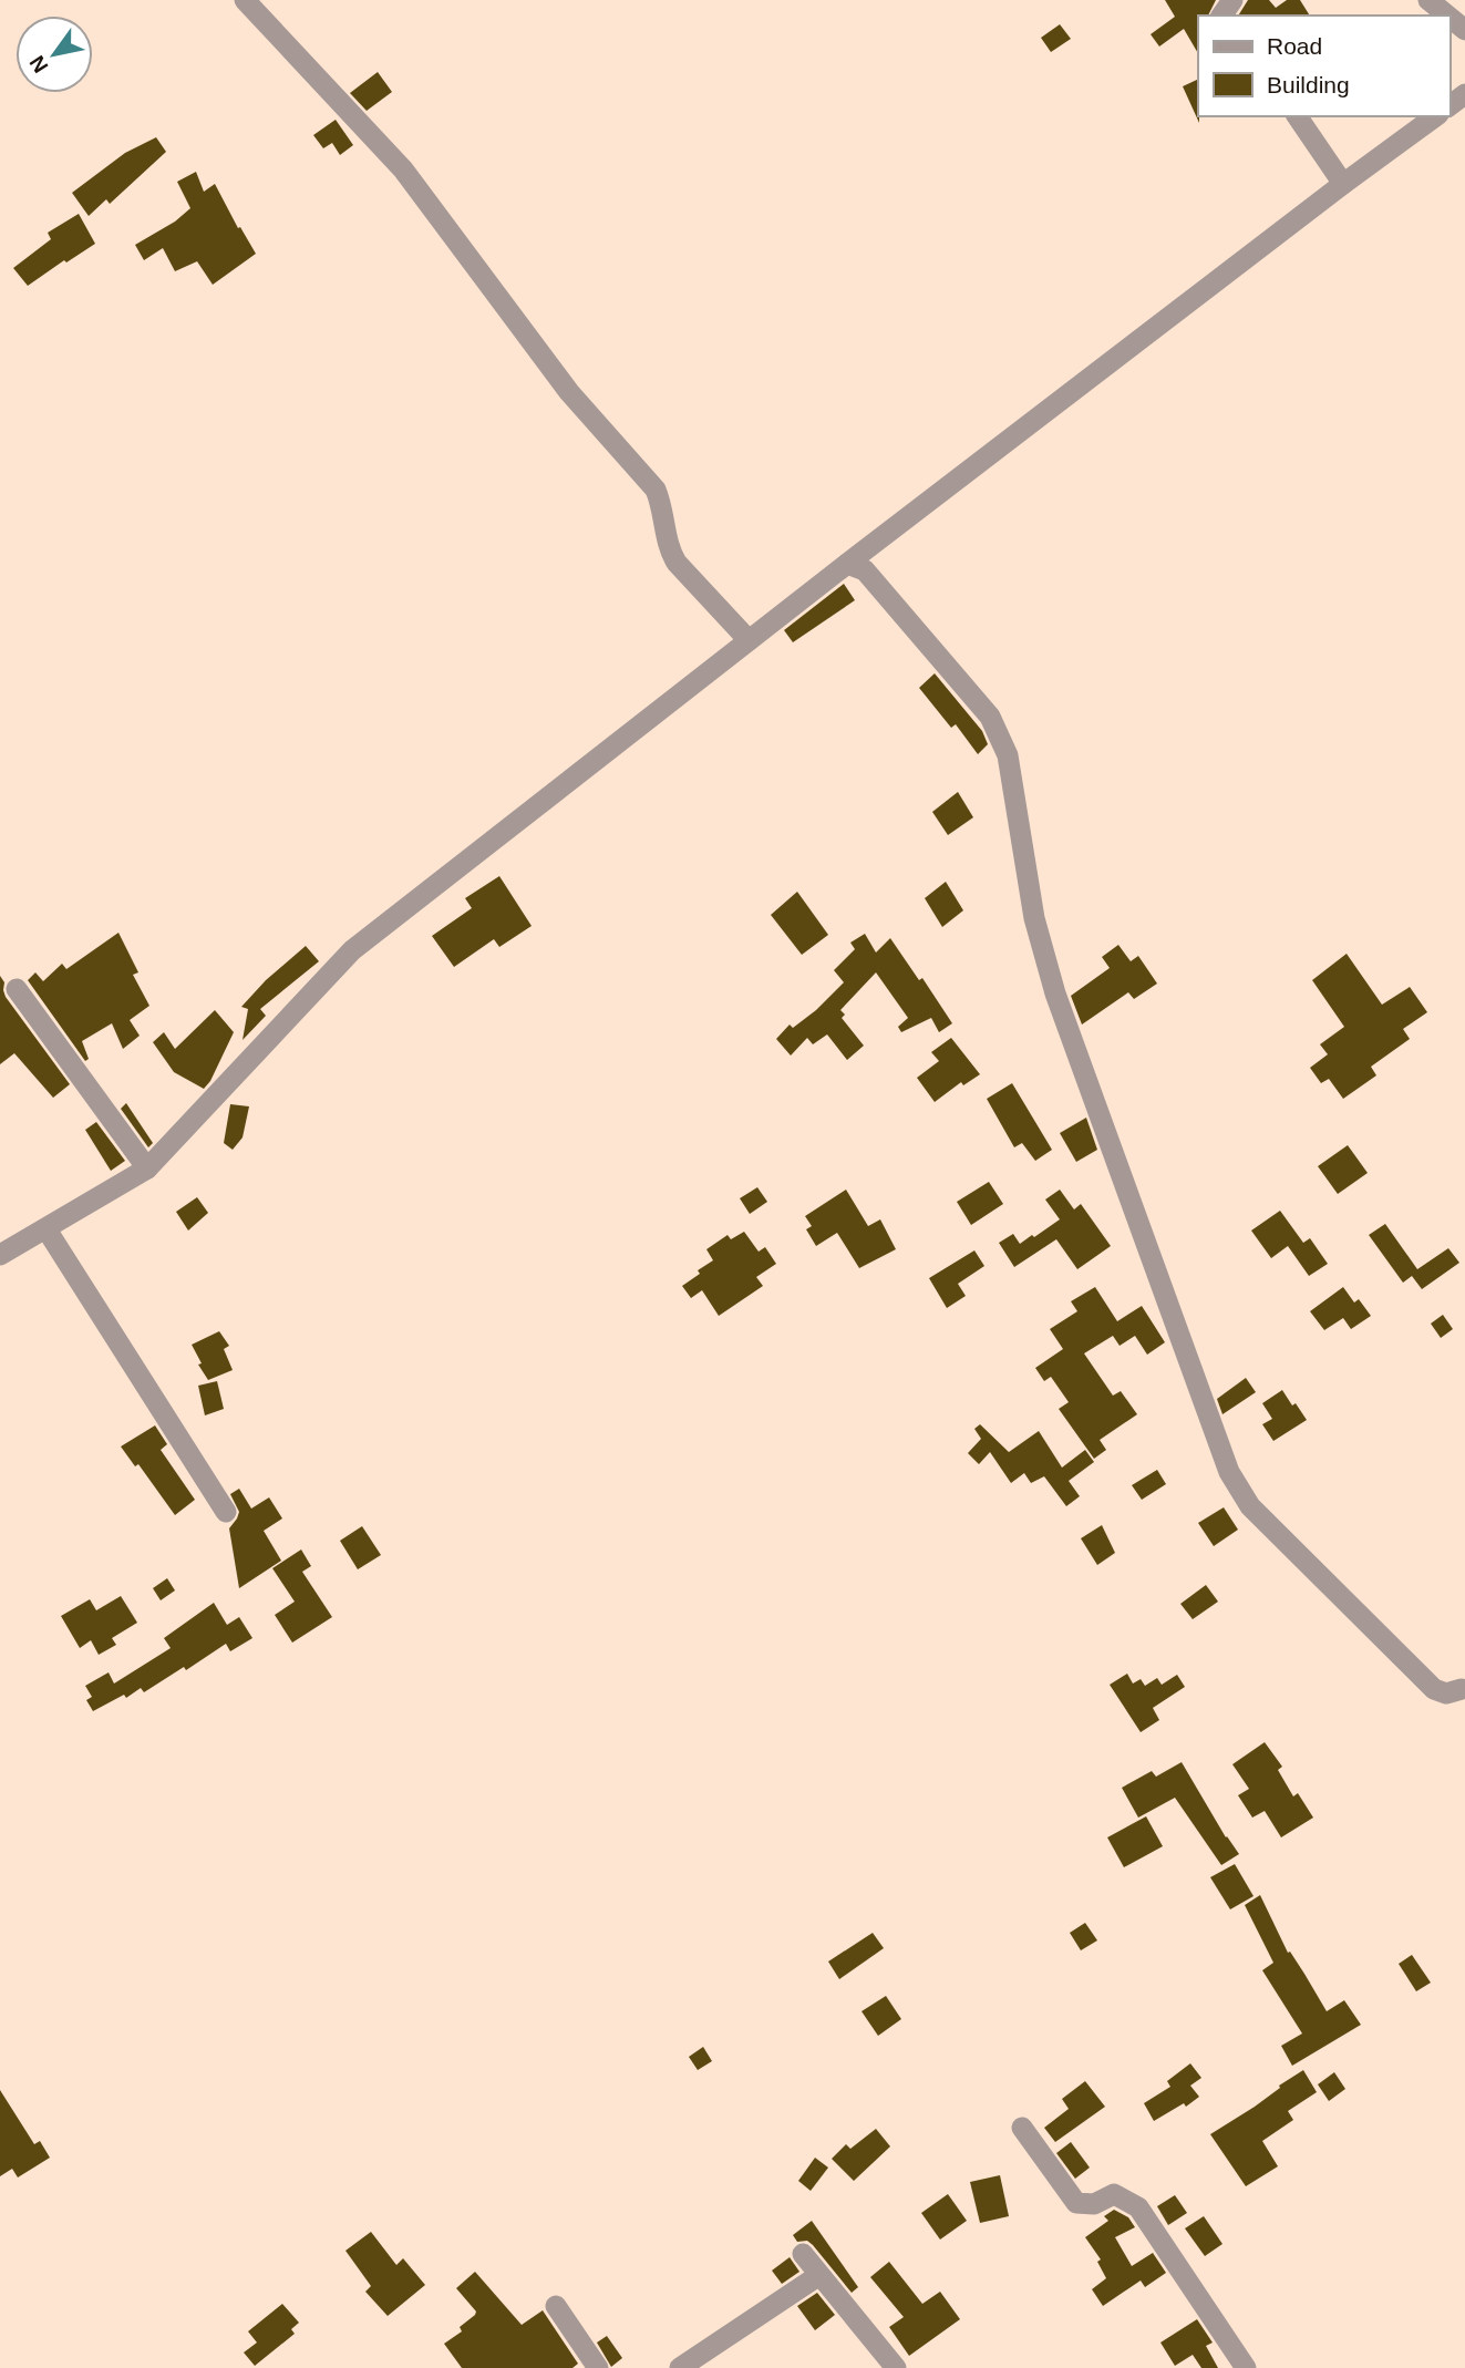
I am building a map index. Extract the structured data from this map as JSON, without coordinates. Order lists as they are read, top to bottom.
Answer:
{
  "legend": ["Road", "Building"],
  "north": "bottom left"
}
